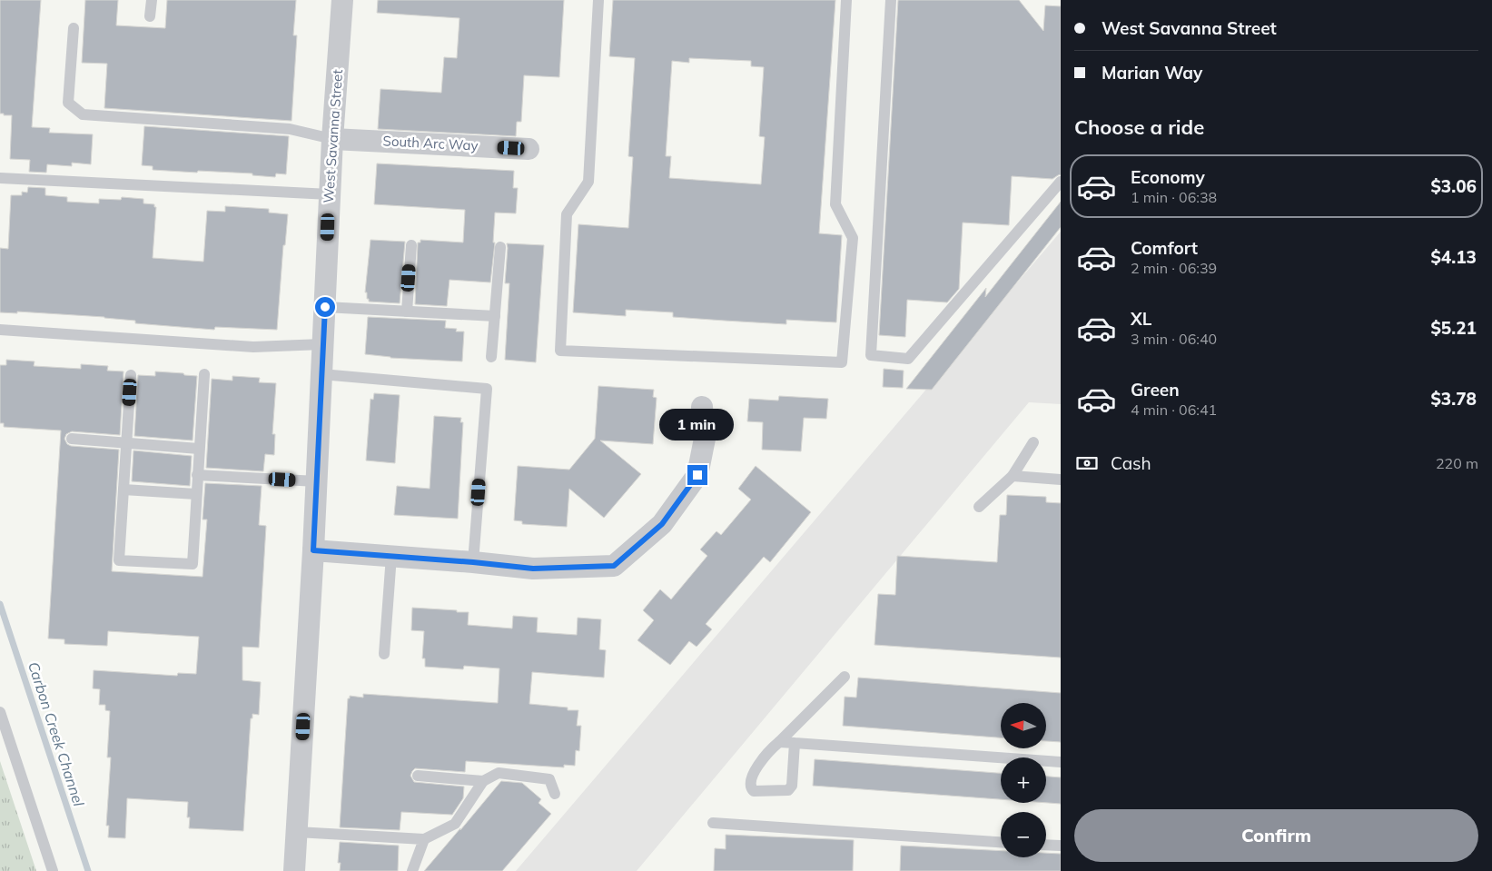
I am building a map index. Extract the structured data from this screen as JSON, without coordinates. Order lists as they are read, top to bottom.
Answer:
{
  "streets": {
    "street": ["West Savanna Street", "South Arc Way"]
  },
  "crossings": [
    ["West Savanna Street", "South Arc Way"]
  ],
  "water": ["Carbon Creek Channel"],
  "north": "left",
  "page": {
    "banner": ["West Savanna Street", "Marian Way"],
    "heading": "Choose a ride",
    "list": [
      {
        "name": "Economy",
        "note": "1 min · 06:38",
        "value": "$3.06"
      },
      {
        "name": "Comfort",
        "note": "2 min · 06:39",
        "value": "$4.13"
      },
      {
        "name": "XL",
        "note": "3 min · 06:40",
        "value": "$5.21"
      },
      {
        "name": "Green",
        "note": "4 min · 06:41",
        "value": "$3.78"
      }
    ],
    "bubble": "1 min",
    "pay": ["Cash", "220 m"],
    "map_buttons": ["+", "−"],
    "buttons": "Confirm"
  }
}
